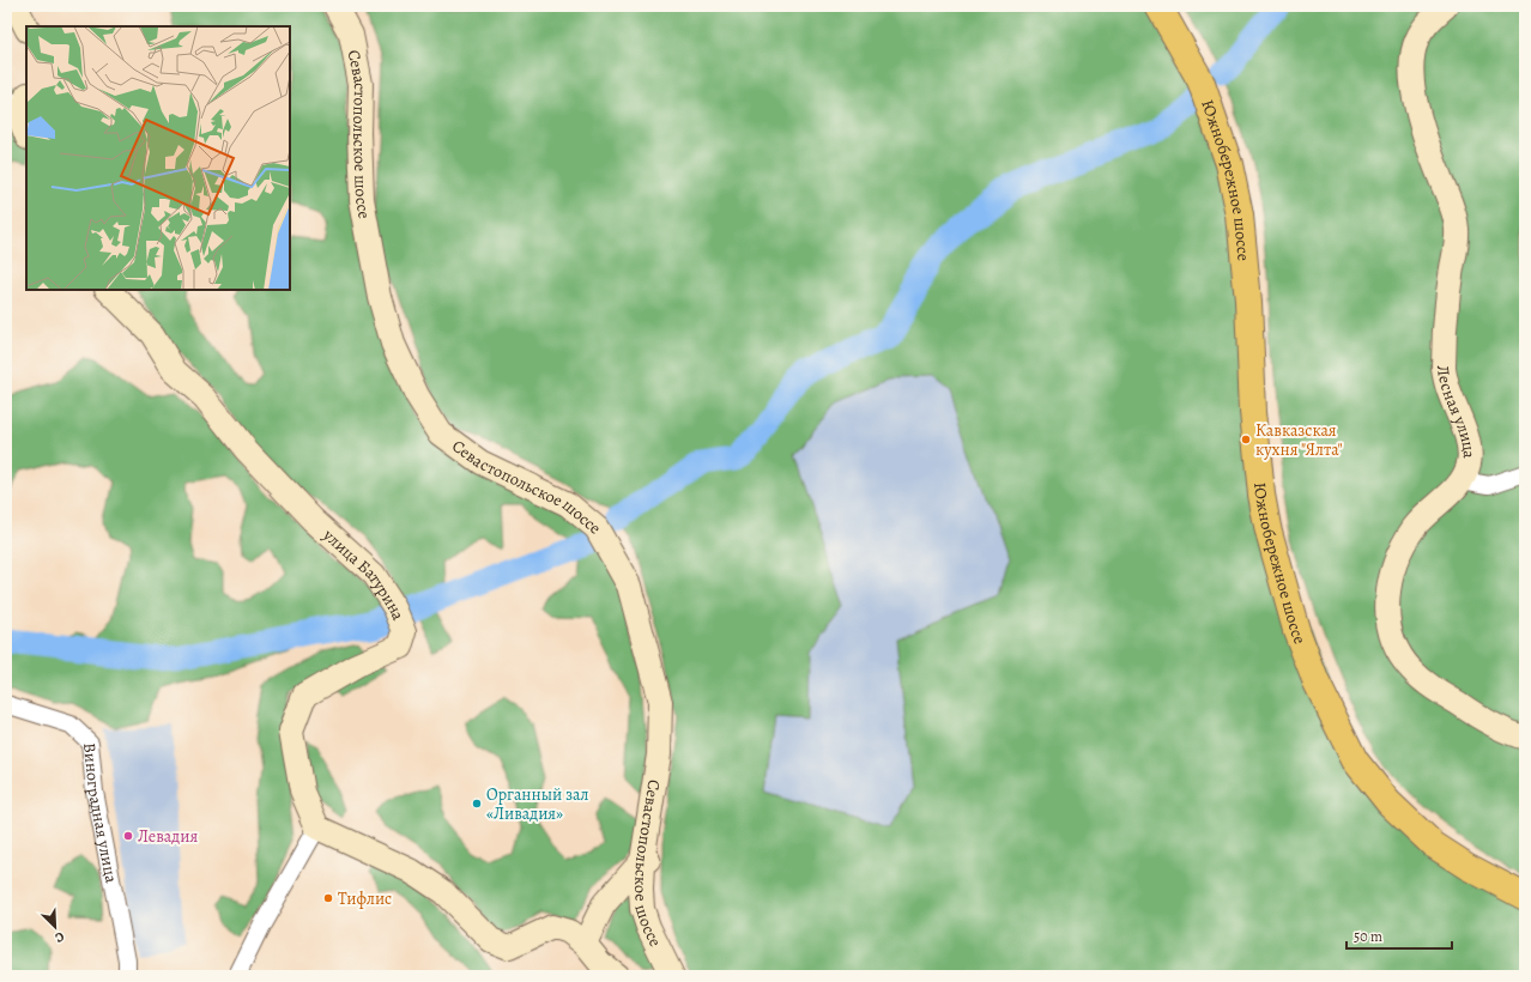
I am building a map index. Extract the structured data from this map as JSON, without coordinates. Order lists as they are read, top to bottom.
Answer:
{
  "streets": {
    "highway": ["Южнобережное шоссе"],
    "main road": ["Севастопольское шоссе", "Лесная улица", "улица Батурина"],
    "street": ["Виноградная улица"]
  },
  "places": [
    "Кавказская кухня \"Ялта\"",
    "Органный зал «Ливадия»",
    "Левадия",
    "Тифлис"
  ],
  "scale_bar": "50 m",
  "north": "bottom right"
}
